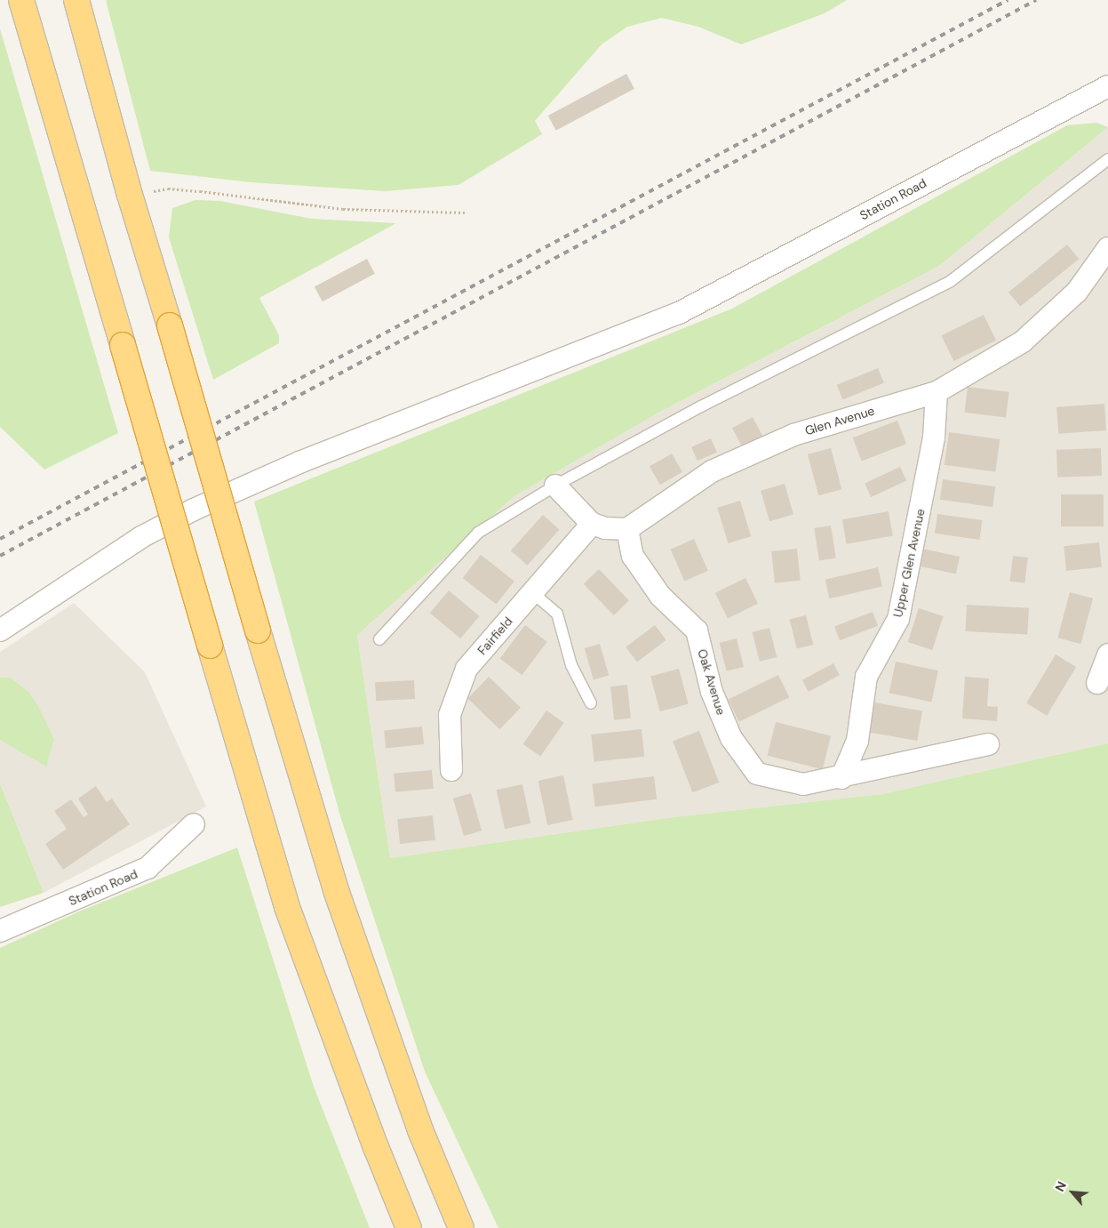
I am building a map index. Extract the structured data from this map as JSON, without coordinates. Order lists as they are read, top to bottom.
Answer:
{
  "streets": {
    "street": [
      "Station Road",
      "Glen Avenue",
      "Upper Glen Avenue",
      "Fairfield",
      "Oak Avenue"
    ]
  },
  "crossings": [
    ["Glen Avenue", "Upper Glen Avenue"],
    ["Glen Avenue", "Oak Avenue"],
    ["Upper Glen Avenue", "Oak Avenue"]
  ],
  "north": "top left"
}
